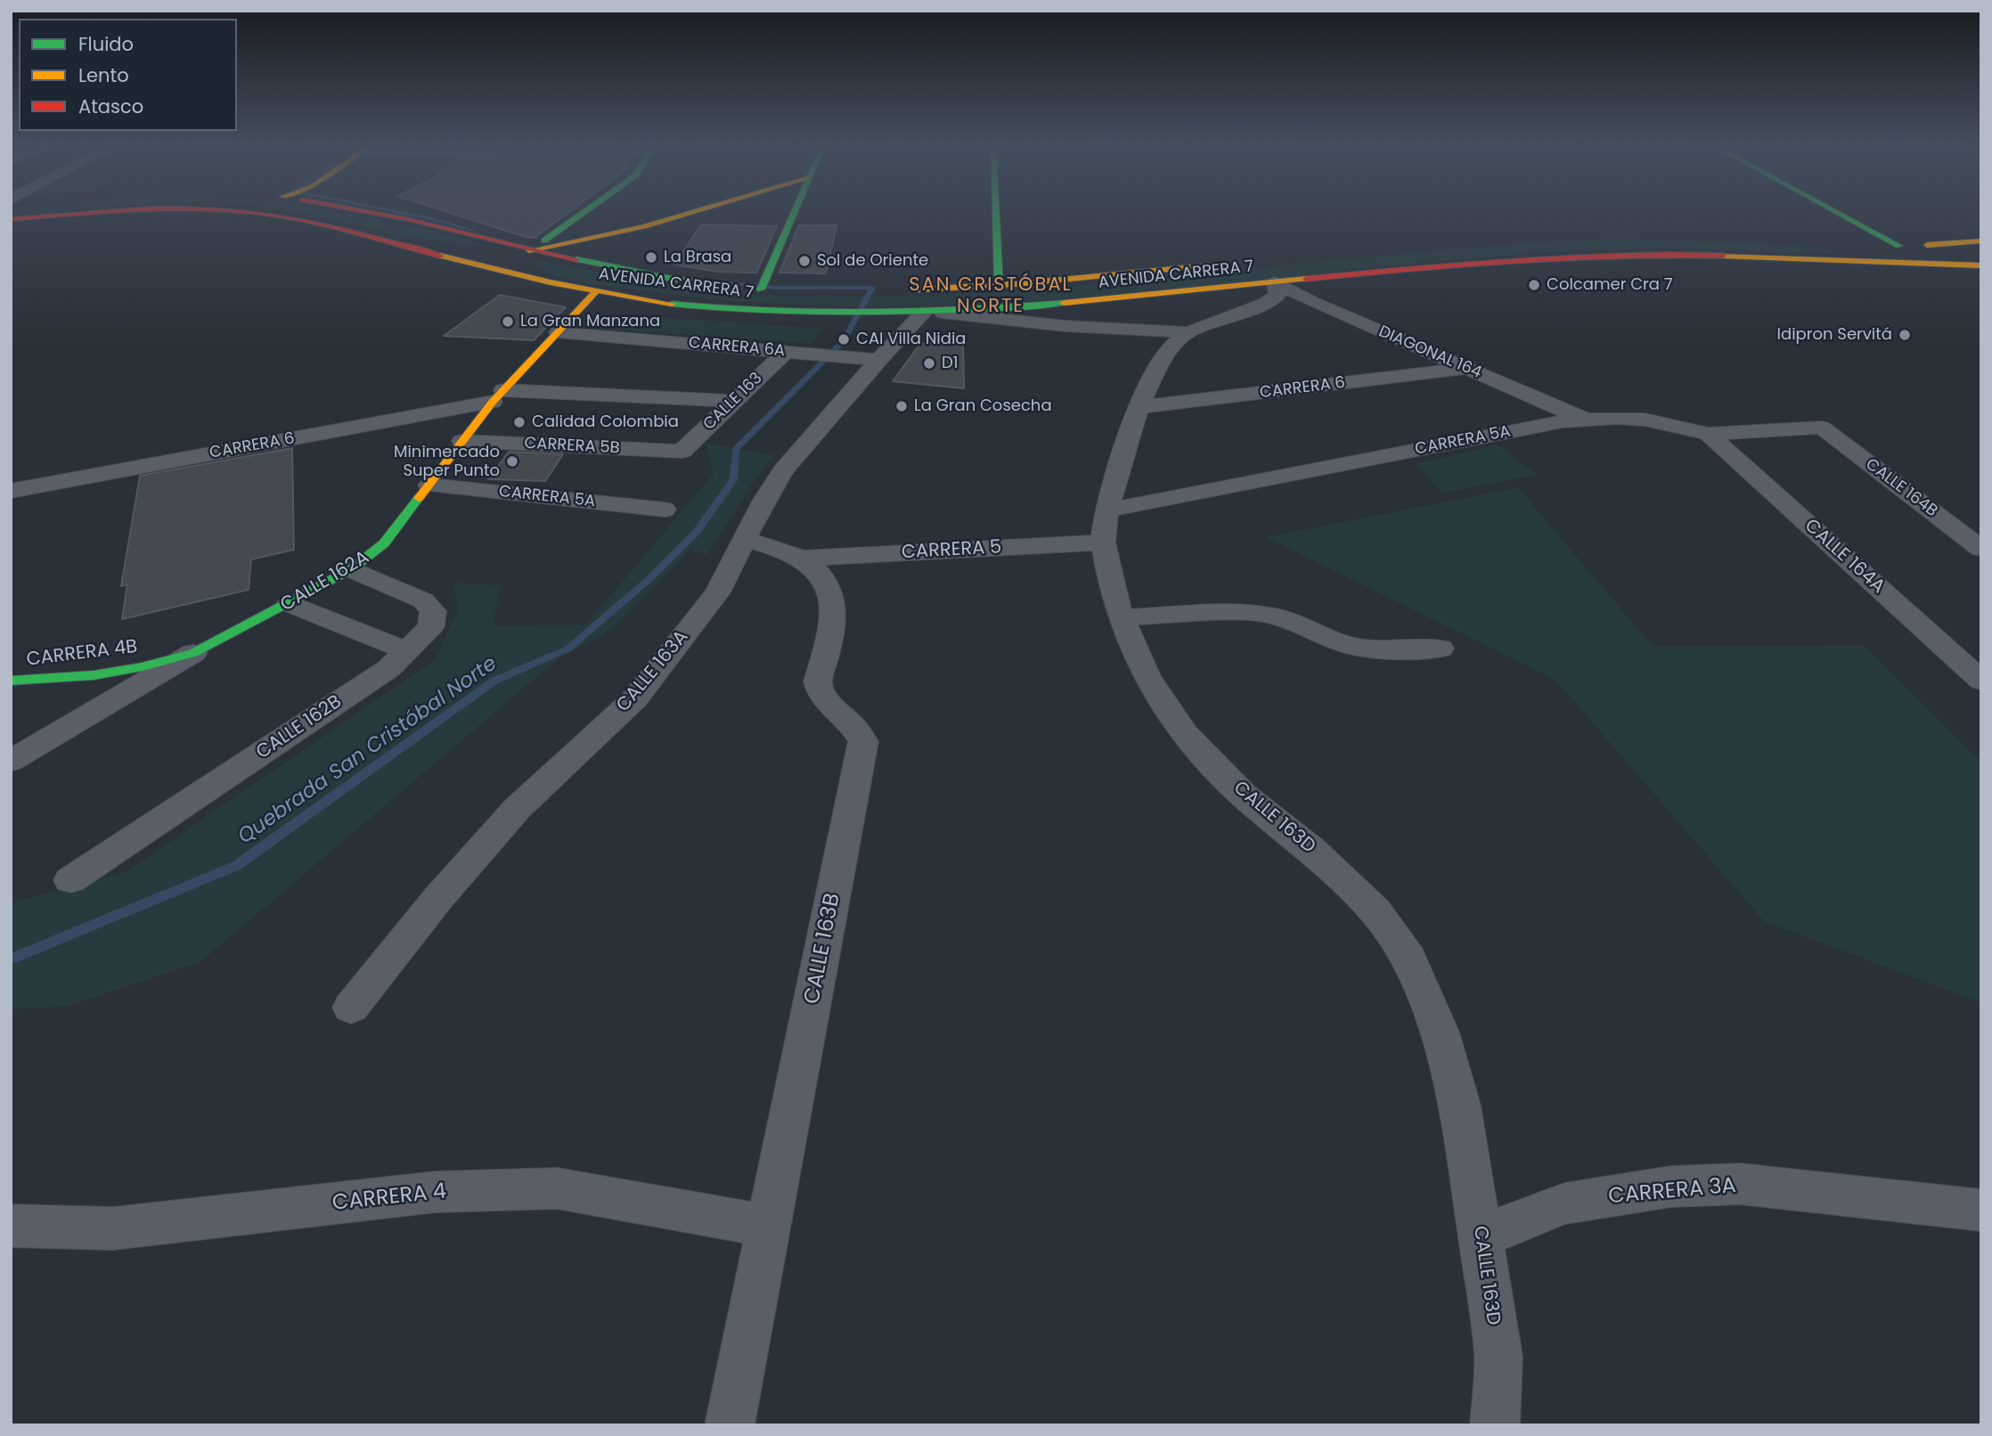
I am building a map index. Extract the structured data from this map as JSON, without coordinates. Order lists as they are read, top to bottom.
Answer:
{
  "streets": {
    "main road": ["AVENIDA CARRERA 7", "CALLE 162A", "CARRERA 4B"],
    "street": [
      "CARRERA 6A",
      "DIAGONAL 164",
      "CARRERA 6",
      "CALLE 163",
      "CARRERA 5A",
      "CARRERA 5B",
      "CALLE 164B",
      "CARRERA 5",
      "CALLE 164A",
      "CALLE 163A",
      "CALLE 162B",
      "CALLE 163D",
      "CALLE 163B",
      "CARRERA 3A",
      "CARRERA 4"
    ]
  },
  "crossings": [
    ["AVENIDA CARRERA 7", "DIAGONAL 164"],
    ["AVENIDA CARRERA 7", "CALLE 162A"],
    ["AVENIDA CARRERA 7", "CALLE 163A"],
    ["AVENIDA CARRERA 7", "CALLE 163D"],
    ["CARRERA 6A", "CALLE 163"],
    ["CARRERA 6A", "CALLE 162A"],
    ["CARRERA 6A", "CALLE 163A"],
    ["DIAGONAL 164", "CARRERA 6"],
    ["DIAGONAL 164", "CARRERA 5A"],
    ["DIAGONAL 164", "CALLE 163D"],
    ["CARRERA 6", "CALLE 163"],
    ["CARRERA 6", "CALLE 162A"],
    ["CARRERA 6", "CALLE 163D"],
    ["CALLE 163", "CARRERA 5B"],
    ["CARRERA 5A", "CALLE 164B"],
    ["CARRERA 5A", "CALLE 164A"],
    ["CARRERA 5A", "CALLE 162A"],
    ["CARRERA 5A", "CALLE 163D"],
    ["CARRERA 5B", "CALLE 162A"],
    ["CARRERA 5", "CALLE 163D"],
    ["CARRERA 5", "CALLE 163B"],
    ["CALLE 162A", "CARRERA 4B"],
    ["CALLE 162A", "CALLE 162B"],
    ["CALLE 163A", "CALLE 163B"],
    ["CALLE 163D", "CARRERA 3A"],
    ["CALLE 163B", "CARRERA 4"]
  ],
  "districts": ["SAN CRISTÓBAL NORTE"],
  "water": ["Quebrada San Cristóbal Norte"],
  "places": [
    "La Brasa",
    "Sol de Oriente",
    "Colcamer Cra 7",
    "La Gran Manzana",
    "Idipron Servitá",
    "CAI Villa Nidia",
    "D1",
    "La Gran Cosecha",
    "Calidad Colombia",
    "Minimercado Super Punto"
  ],
  "legend": ["Fluido", "Lento", "Atasco"]
}
